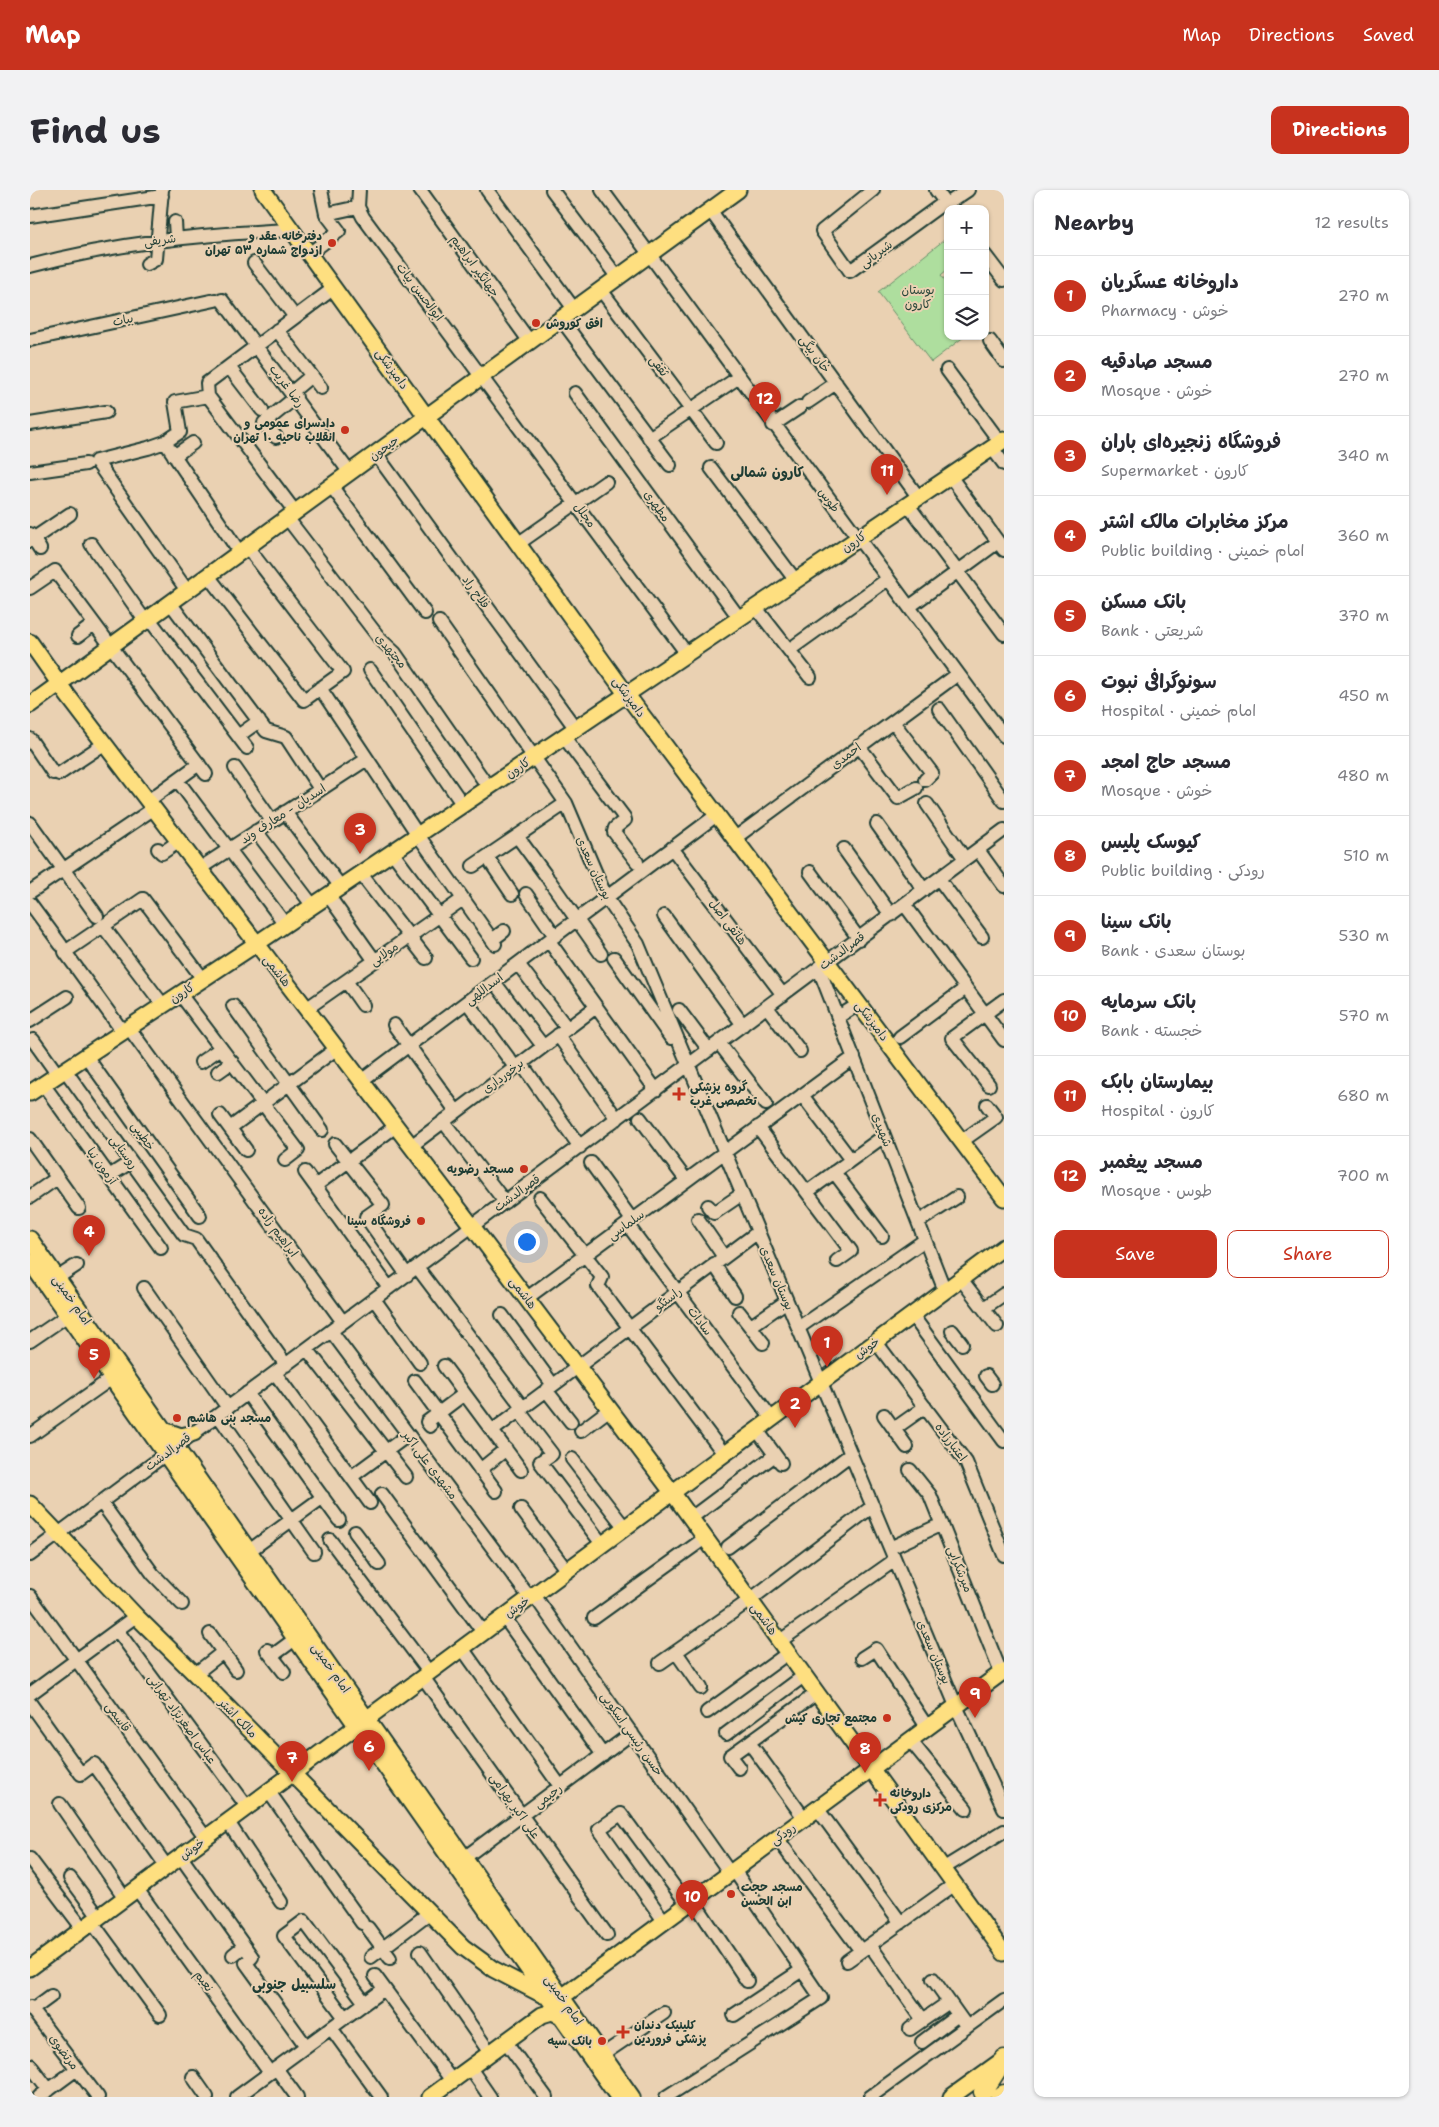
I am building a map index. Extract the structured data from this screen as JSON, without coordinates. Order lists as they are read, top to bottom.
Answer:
{
  "streets": {
    "main road": [
      "دامپزشکی",
      "جیحون",
      "کارون",
      "هاشمی",
      "امام خمینی",
      "خوش",
      "مالک اشتر",
      "رودکی"
    ],
    "street": [
      "شریفی",
      "شیربانی",
      "جهانگیر ابراهیم",
      "ابوالحسن بیات",
      "بیات",
      "خان بیگی",
      "ثقفی",
      "رضا غریب",
      "طوس",
      "مطهری",
      "مجلل",
      "فلاح راد",
      "مجتهدی",
      "احمدی",
      "اسدیان - معارف وند",
      "بوستان سعدی",
      "هاتفی اصل",
      "قصرالدشت",
      "مولایی",
      "اسداللهی",
      "برخورداری",
      "شهیدی",
      "خطیبی",
      "روستایی",
      "آزمون نیا",
      "سلماسی",
      "ابراهیم زاده",
      "راستگو",
      "سادات",
      "اعتبارزاده",
      "مشهدی علی اکبر",
      "میرشکرایی",
      "قاسمی",
      "عباس اصغرنژاد تهرانی",
      "حسن رئیسی اسکویی",
      "رحیمی",
      "علی اکبر بهرامی",
      "نعیم",
      "مرتضوی"
    ]
  },
  "crossings": [
    ["شریفی", "دامپزشکی"],
    ["جهانگیر ابراهیم", "جیحون"],
    ["ابوالحسن بیات", "جیحون"],
    ["ابوالحسن بیات", "مجلل"],
    ["بیات", "رضا غریب"],
    ["خان بیگی", "جیحون"],
    ["خان بیگی", "کارون"],
    ["ثقفی", "جیحون"],
    ["دامپزشکی", "جیحون"],
    ["دامپزشکی", "کارون"],
    ["دامپزشکی", "احمدی"],
    ["دامپزشکی", "قصرالدشت"],
    ["دامپزشکی", "شهیدی"],
    ["رضا غریب", "جیحون"],
    ["جیحون", "طوس"],
    ["جیحون", "مجلل"],
    ["جیحون", "فلاح راد"],
    ["جیحون", "مجتهدی"],
    ["جیحون", "هاشمی"],
    ["طوس", "کارون"],
    ["طوس", "احمدی"],
    ["مطهری", "کارون"],
    ["مجلل", "کارون"],
    ["کارون", "فلاح راد"],
    ["کارون", "مجتهدی"],
    ["کارون", "بوستان سعدی"],
    ["کارون", "هاشمی"],
    ["کارون", "خطیبی"],
    ["کارون", "روستایی"],
    ["کارون", "آزمون نیا"],
    ["کارون", "ابراهیم زاده"],
    ["اسدیان - معارف وند", "هاشمی"],
    ["بوستان سعدی", "قصرالدشت"],
    ["بوستان سعدی", "اسداللهی"],
    ["بوستان سعدی", "سلماسی"],
    ["بوستان سعدی", "راستگو"],
    ["بوستان سعدی", "خوش"],
    ["بوستان سعدی", "رودکی"],
    ["هاتفی اصل", "قصرالدشت"],
    ["قصرالدشت", "هاشمی"],
    ["قصرالدشت", "شهیدی"],
    ["قصرالدشت", "روستایی"],
    ["قصرالدشت", "ابراهیم زاده"],
    ["قصرالدشت", "امام خمینی"],
    ["قصرالدشت", "مشهدی علی اکبر"],
    ["قصرالدشت", "مالک اشتر"],
    ["مولایی", "هاشمی"],
    ["هاشمی", "اسداللهی"],
    ["هاشمی", "برخورداری"],
    ["هاشمی", "سلماسی"],
    ["هاشمی", "راستگو"],
    ["هاشمی", "خوش"],
    ["هاشمی", "رودکی"],
    ["شهیدی", "سلماسی"],
    ["شهیدی", "خوش"],
    ["سلماسی", "سادات"],
    ["راستگو", "سادات"],
    ["امام خمینی", "خوش"],
    ["امام خمینی", "مالک اشتر"],
    ["امام خمینی", "رحیمی"],
    ["امام خمینی", "رودکی"],
    ["سادات", "خوش"],
    ["خوش", "اعتبارزاده"],
    ["خوش", "مشهدی علی اکبر"],
    ["خوش", "قاسمی"],
    ["خوش", "مالک اشتر"],
    ["خوش", "عباس اصغرنژاد تهرانی"],
    ["خوش", "حسن رئیسی اسکویی"],
    ["خوش", "علی اکبر بهرامی"],
    ["خوش", "نعیم"],
    ["مشهدی علی اکبر", "حسن رئیسی اسکویی"],
    ["میرشکرایی", "رودکی"],
    ["حسن رئیسی اسکویی", "رحیمی"],
    ["حسن رئیسی اسکویی", "رودکی"],
    ["رحیمی", "علی اکبر بهرامی"]
  ],
  "districts": ["کارون شمالی", "سلسبیل جنوبی"],
  "parks": ["بوستان کارون"],
  "places": {
    "other": [
      "دفترخانه عقد و ازدواج شماره ۵۳ تهران",
      "افق کوروش",
      "دادسرای عمومی و انقلاب ناحیه ۱۰ تهران",
      "مسجد رضویه",
      "فروشگاه سینا",
      "مسجد بنی هاشم",
      "مجتمع تجاری کیش",
      "مسجد حجت ابن الحسن",
      "بانک سپه"
    ],
    "health": ["گروه پزشکی تخصصی غرب", "داروخانه مرکزی رودکی", "کلینیک دندان پزشکی فروردین"]
  },
  "page": {
    "header": "Map",
    "nav": ["Map", "Directions", "Saved"],
    "buttons": [
      "Directions",
      ["Save", "Share"]
    ],
    "title": "Find us",
    "heading": ["Nearby", "12 results"],
    "map_buttons": ["+", "−"],
    "list": [
      {
        "mark": "1",
        "name": "داروخانه عسگریان",
        "note": "Pharmacy · خوش",
        "value": "270 m"
      },
      {
        "mark": "2",
        "name": "مسجد صادقیه",
        "note": "Mosque · خوش",
        "value": "270 m"
      },
      {
        "mark": "3",
        "name": "فروشگاه زنجیره‌ای باران",
        "note": "Supermarket · کارون",
        "value": "340 m"
      },
      {
        "mark": "4",
        "name": "مرکز مخابرات مالک اشتر",
        "note": "Public building · امام خمینی",
        "value": "360 m"
      },
      {
        "mark": "5",
        "name": "بانک مسکن",
        "note": "Bank · شریعتی",
        "value": "370 m"
      },
      {
        "mark": "6",
        "name": "سونوگرافی نبوت",
        "note": "Hospital · امام خمینی",
        "value": "450 m"
      },
      {
        "mark": "7",
        "name": "مسجد حاج امجد",
        "note": "Mosque · خوش",
        "value": "480 m"
      },
      {
        "mark": "8",
        "name": "کیوسک پلیس",
        "note": "Public building · رودکی",
        "value": "510 m"
      },
      {
        "mark": "9",
        "name": "بانک سینا",
        "note": "Bank · بوستان سعدی",
        "value": "530 m"
      },
      {
        "mark": "10",
        "name": "بانک سرمایه",
        "note": "Bank · خجسته",
        "value": "570 m"
      },
      {
        "mark": "11",
        "name": "بیمارستان بابک",
        "note": "Hospital · کارون",
        "value": "680 m"
      },
      {
        "mark": "12",
        "name": "مسجد پیغمبر",
        "note": "Mosque · طوس",
        "value": "700 m"
      }
    ],
    "pins": [
      "12",
      "11",
      "3",
      "4",
      "1",
      "5",
      "2",
      "9",
      "6",
      "8",
      "7",
      "10"
    ]
  }
}
